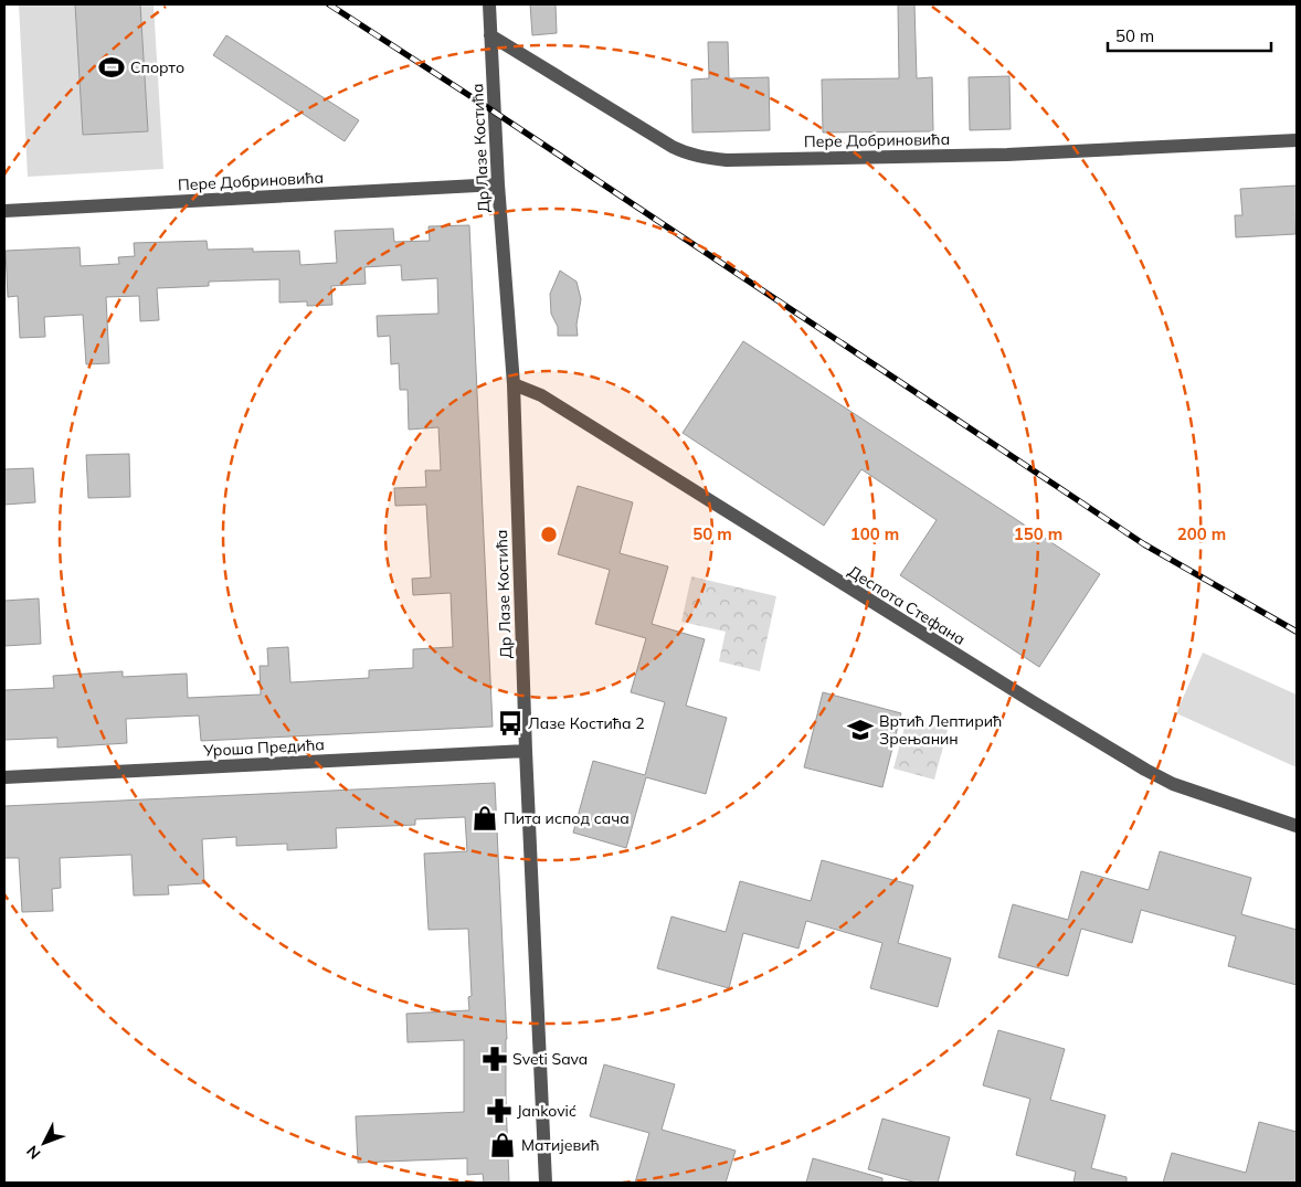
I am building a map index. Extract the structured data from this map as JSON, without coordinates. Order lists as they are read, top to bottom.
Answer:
{
  "streets": {
    "street": [
      "Пере Добриновића",
      "Др Лазе Костића",
      "Деспота Стефана",
      "Уроша Предића"
    ]
  },
  "crossings": [
    ["Пере Добриновића", "Др Лазе Костића"],
    ["Др Лазе Костића", "Деспота Стефана"],
    ["Др Лазе Костића", "Уроша Предића"]
  ],
  "places": {
    "sports": ["Спорто"],
    "bus stop": ["Лазе Костића 2"],
    "school or university": ["Вртић Лептирић Зрењанин"],
    "shop": ["Пита испод сача", "Матијевић"],
    "pharmacy": ["Sveti Sava", "Janković"]
  },
  "scale_bar": "50 m",
  "north": "bottom left",
  "rings": [
    "50 m",
    "100 m",
    "150 m",
    "200 m"
  ]
}
